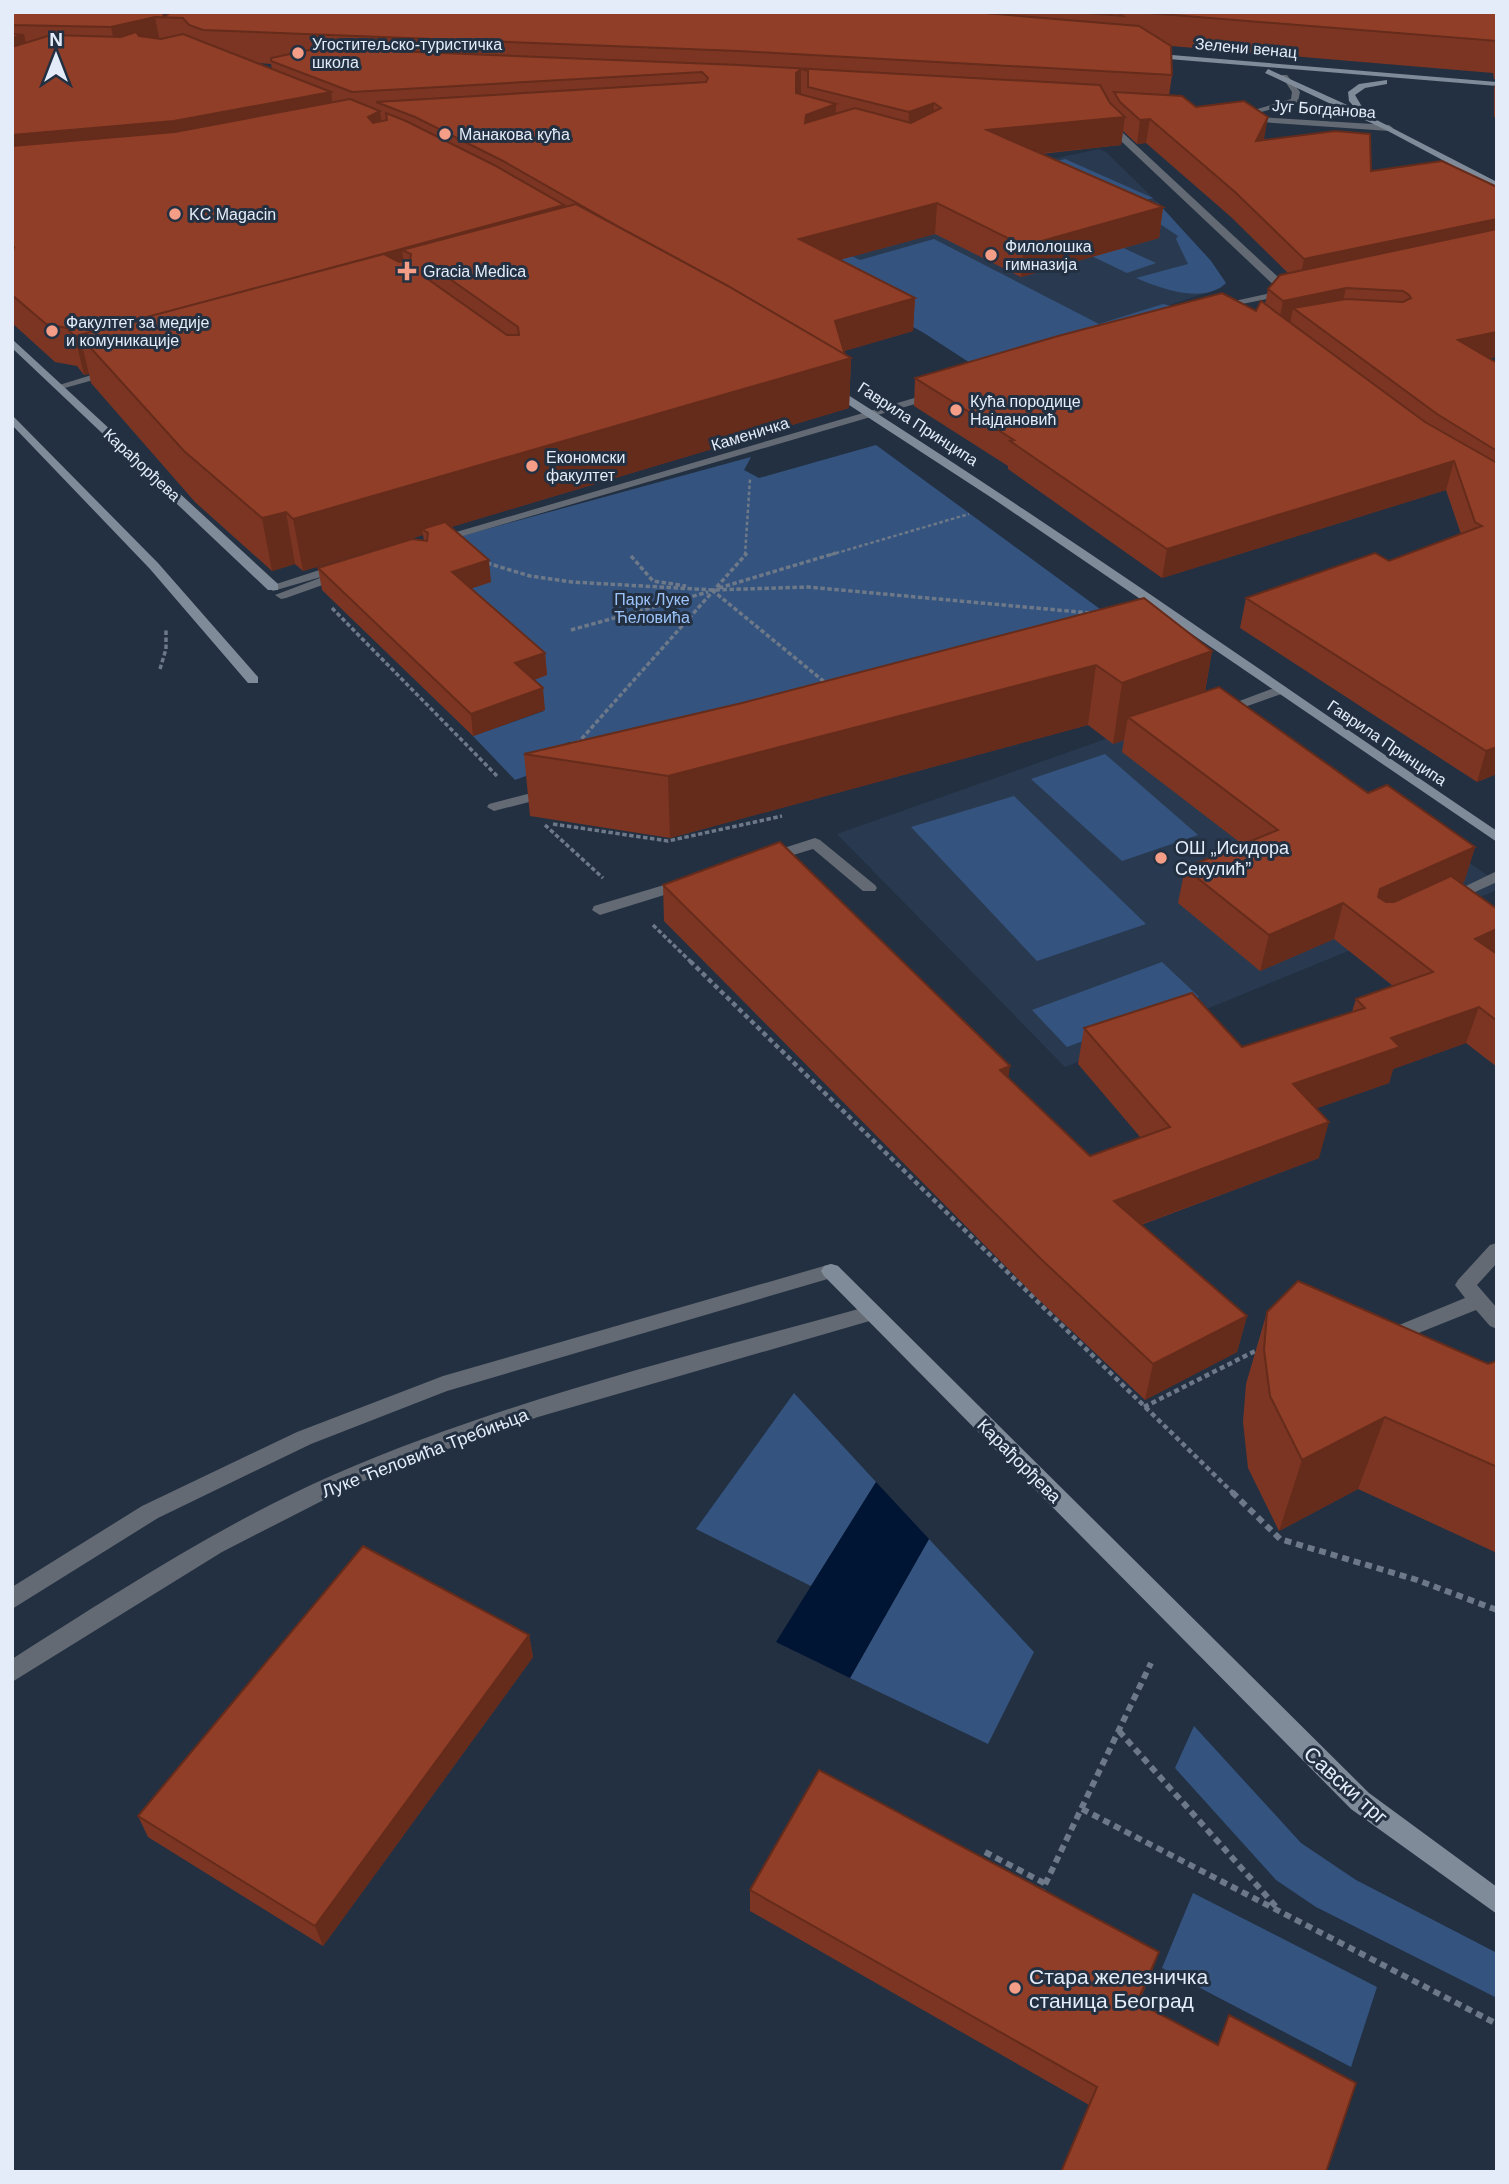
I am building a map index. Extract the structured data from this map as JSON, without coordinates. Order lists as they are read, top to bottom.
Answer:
{
  "streets": {
    "main road": [
      "Зелени венац",
      "Гаврила Принципа",
      "Карађорђева",
      "Савски трг"
    ],
    "street": ["Југ Богданова", "Каменичка", "Луке Ћеловића Требињца"]
  },
  "crossings": [
    ["Гаврила Принципа", "Каменичка"],
    ["Карађорђева", "Луке Ћеловића Требињца"],
    ["Карађорђева", "Савски трг"]
  ],
  "parks": ["Парк Луке Ћеловића"],
  "places": {
    "other": [
      "Угоститељско-туристичка школа",
      "Манакова кућа",
      "KC Magacin",
      "Филолошка гимназија",
      "Факултет за медије и комуникације",
      "Кућа породице Најдановић",
      "Економски факултет",
      "ОШ „Исидора Секулић”",
      "Стара железничка станица Београд"
    ],
    "health": ["Gracia Medica"]
  },
  "north": "top"
}
